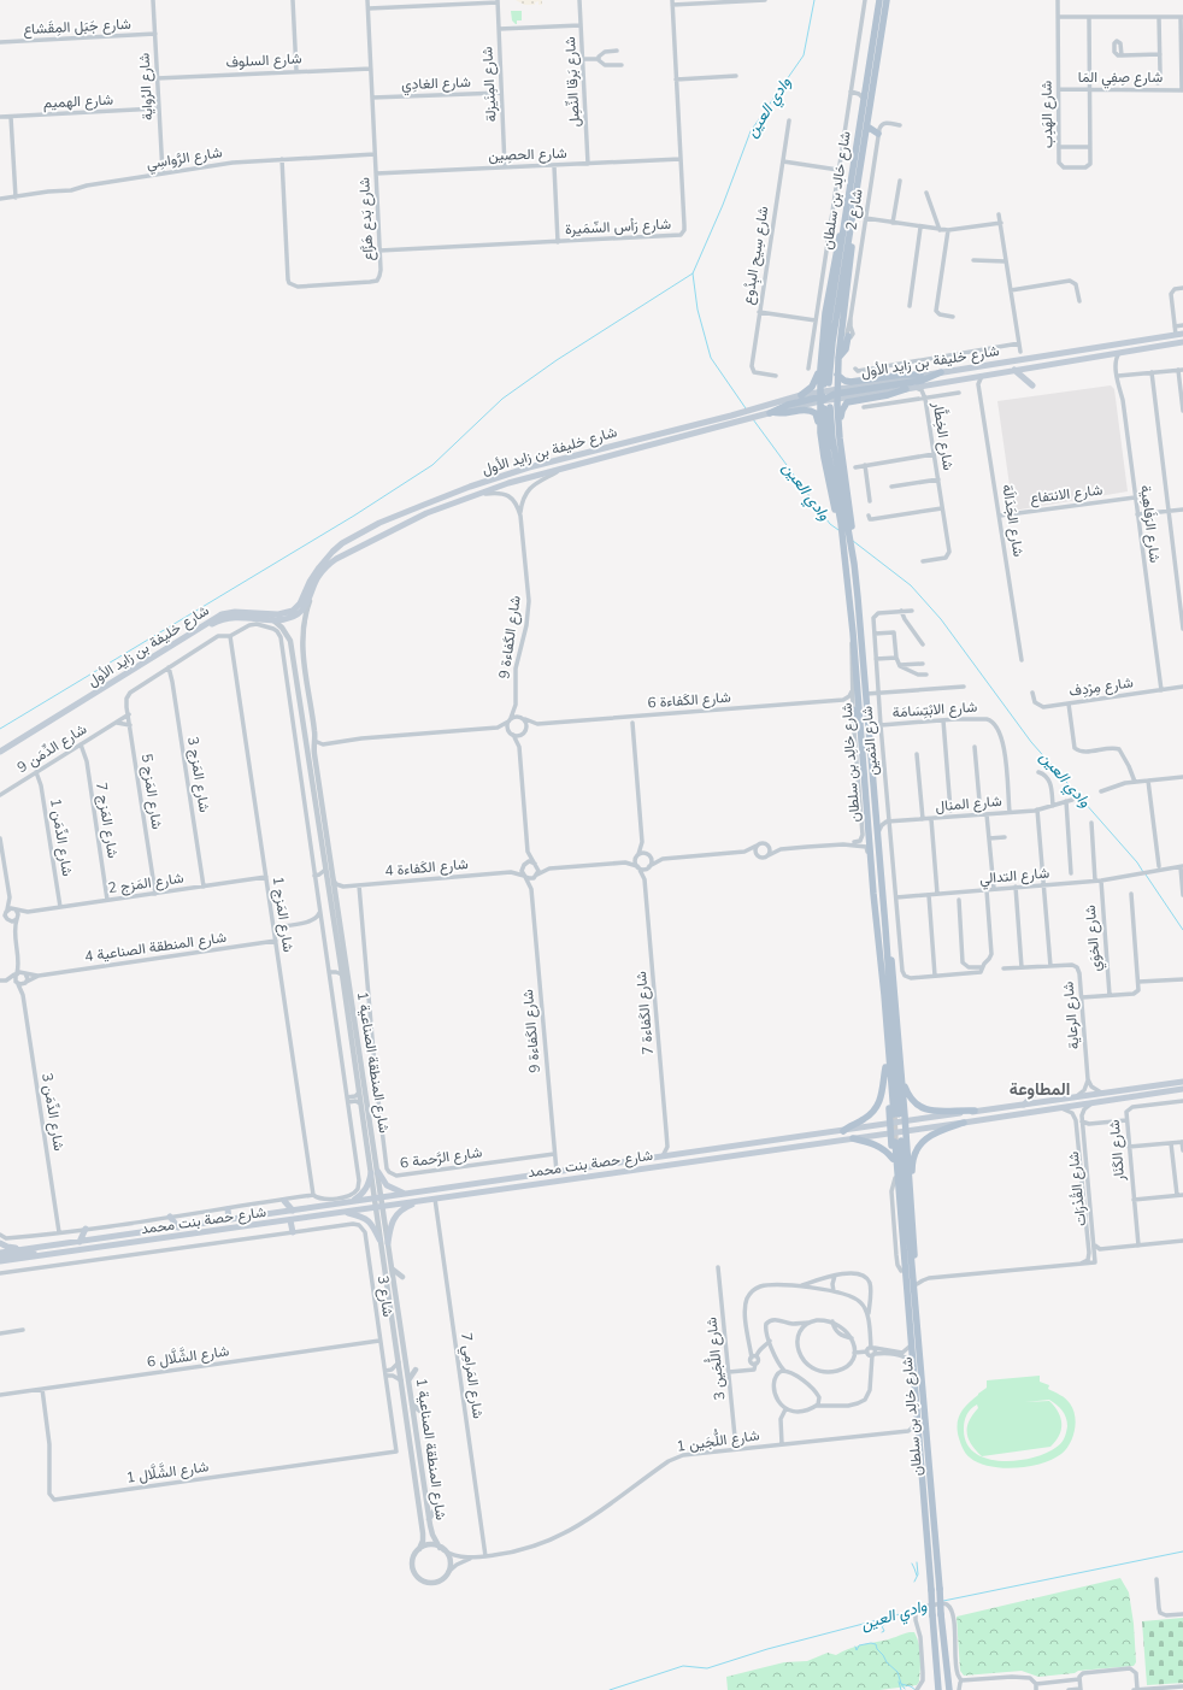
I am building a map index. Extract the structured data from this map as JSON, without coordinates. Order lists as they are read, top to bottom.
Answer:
{
  "streets": {
    "main road": ["شارع خالِد بن سلطان", "شارع خليفة بن زايد الأول", "شارع حصة بنت محمد"],
    "street": [
      "شارع جَبَل المِقَشاع",
      "شارع السلوف",
      "شارع صِفِي المَا",
      "شارع بَرقا النِّصِل",
      "شارع الغادِي",
      "شارع المِنَيزلة",
      "شارع الرُواية",
      "شارع الهميم",
      "شارع الهَدِب",
      "شارع الحصِين",
      "شارع الرَّواسِي",
      "شارع 2",
      "شارع بَدع هَزَّاع",
      "شارع رَأس السِّمَيرة",
      "شارع سِيح البِدُوع",
      "شارع الخِطَّار",
      "شارع الانتفاع",
      "شارع الجَدَالَة",
      "شارع الرَفَاهِية",
      "شارع الكَفاءة 9",
      "شارع مِرْدِف",
      "شارع الكَفاءة 6",
      "شارع الابْتِسَامَة",
      "شارع الثمين",
      "شارع الدِّمَن 9",
      "شارع المَزج 3",
      "شارع المَزج 5",
      "شارع المنال",
      "شارع المَزج 7",
      "شارع الدِّمَن 1",
      "شارع الكَفاءة 4",
      "شارع التدالي",
      "شارع المَزج 2",
      "شارع المَزج 1",
      "شارع الخوَي",
      "شارع المنطقة الصناعية 4",
      "شارع الكَفاءة 7",
      "شارع الرعاية",
      "شارع المنطقة الصناعية 1",
      "شارع الدِّمَن 3",
      "شارع الكَنَار",
      "شارع الرَّحمة 6",
      "شارع القُدْرَات",
      "شارع 3",
      "شارع الشَّلَّال 6",
      "شارع اللُّجَين 3",
      "شارع المَرامِي 7",
      "شارع اللُّجَين 1",
      "شارع الشَّلَّال 1"
    ]
  },
  "crossings": [
    ["شارع جَبَل المِقَشاع", "شارع الرُواية"],
    ["شارع السلوف", "شارع الرُواية"],
    ["شارع السلوف", "شارع بَدع هَزَّاع"],
    ["شارع صِفِي المَا", "شارع الهَدِب"],
    ["شارع بَرقا النِّصِل", "شارع الحصِين"],
    ["شارع الغادِي", "شارع المِنَيزلة"],
    ["شارع الغادِي", "شارع بَدع هَزَّاع"],
    ["شارع المِنَيزلة", "شارع الحصِين"],
    ["شارع الرُواية", "شارع الهميم"],
    ["شارع الرُواية", "شارع الرَّواسِي"],
    ["شارع الحصِين", "شارع بَدع هَزَّاع"],
    ["شارع الحصِين", "شارع رَأس السِّمَيرة"],
    ["شارع الرَّواسِي", "شارع بَدع هَزَّاع"],
    ["شارع بَدع هَزَّاع", "شارع رَأس السِّمَيرة"],
    ["شارع خليفة بن زايد الأول", "شارع الخِطَّار"],
    ["شارع خليفة بن زايد الأول", "شارع الكَفاءة 9"],
    ["شارع خليفة بن زايد الأول", "شارع المنطقة الصناعية 1"],
    ["شارع الانتفاع", "شارع الجَدَالَة"],
    ["شارع الانتفاع", "شارع الرَفَاهِية"],
    ["شارع الرَفَاهِية", "شارع مِرْدِف"],
    ["شارع الكَفاءة 9", "شارع الكَفاءة 6"],
    ["شارع الكَفاءة 9", "شارع الكَفاءة 4"],
    ["شارع الكَفاءة 9", "شارع الرَّحمة 6"],
    ["شارع الكَفاءة 9", "شارع حصة بنت محمد"],
    ["شارع الابْتِسَامَة", "شارع الثمين"],
    ["شارع الابْتِسَامَة", "شارع المنال"],
    ["شارع الثمين", "شارع المنال"],
    ["شارع الثمين", "شارع التدالي"],
    ["شارع الدِّمَن 9", "شارع المَزج 5"],
    ["شارع الدِّمَن 9", "شارع المَزج 7"],
    ["شارع الدِّمَن 9", "شارع الدِّمَن 1"],
    ["شارع المَزج 3", "شارع المَزج 5"],
    ["شارع المَزج 3", "شارع المَزج 2"],
    ["شارع المَزج 5", "شارع المَزج 2"],
    ["شارع المَزج 7", "شارع المَزج 2"],
    ["شارع الدِّمَن 1", "شارع المَزج 2"],
    ["شارع الكَفاءة 4", "شارع الرَّحمة 6"],
    ["شارع التدالي", "شارع الخوَي"],
    ["شارع المَزج 2", "شارع المَزج 1"],
    ["شارع المَزج 1", "شارع المنطقة الصناعية 4"],
    ["شارع المنطقة الصناعية 4", "شارع الدِّمَن 3"],
    ["شارع الكَفاءة 7", "شارع حصة بنت محمد"],
    ["شارع المنطقة الصناعية 1", "شارع حصة بنت محمد"],
    ["شارع المنطقة الصناعية 1", "شارع اللُّجَين 1"],
    ["شارع حصة بنت محمد", "شارع القُدْرَات"],
    ["شارع حصة بنت محمد", "شارع المَرامِي 7"],
    ["شارع 3", "شارع الشَّلَّال 6"],
    ["شارع 3", "شارع الشَّلَّال 1"],
    ["شارع الشَّلَّال 6", "شارع الشَّلَّال 1"],
    ["شارع اللُّجَين 3", "شارع اللُّجَين 1"],
    ["شارع المَرامِي 7", "شارع اللُّجَين 1"]
  ],
  "districts": ["المطاوعة"],
  "water": ["وادي العين"]
}
